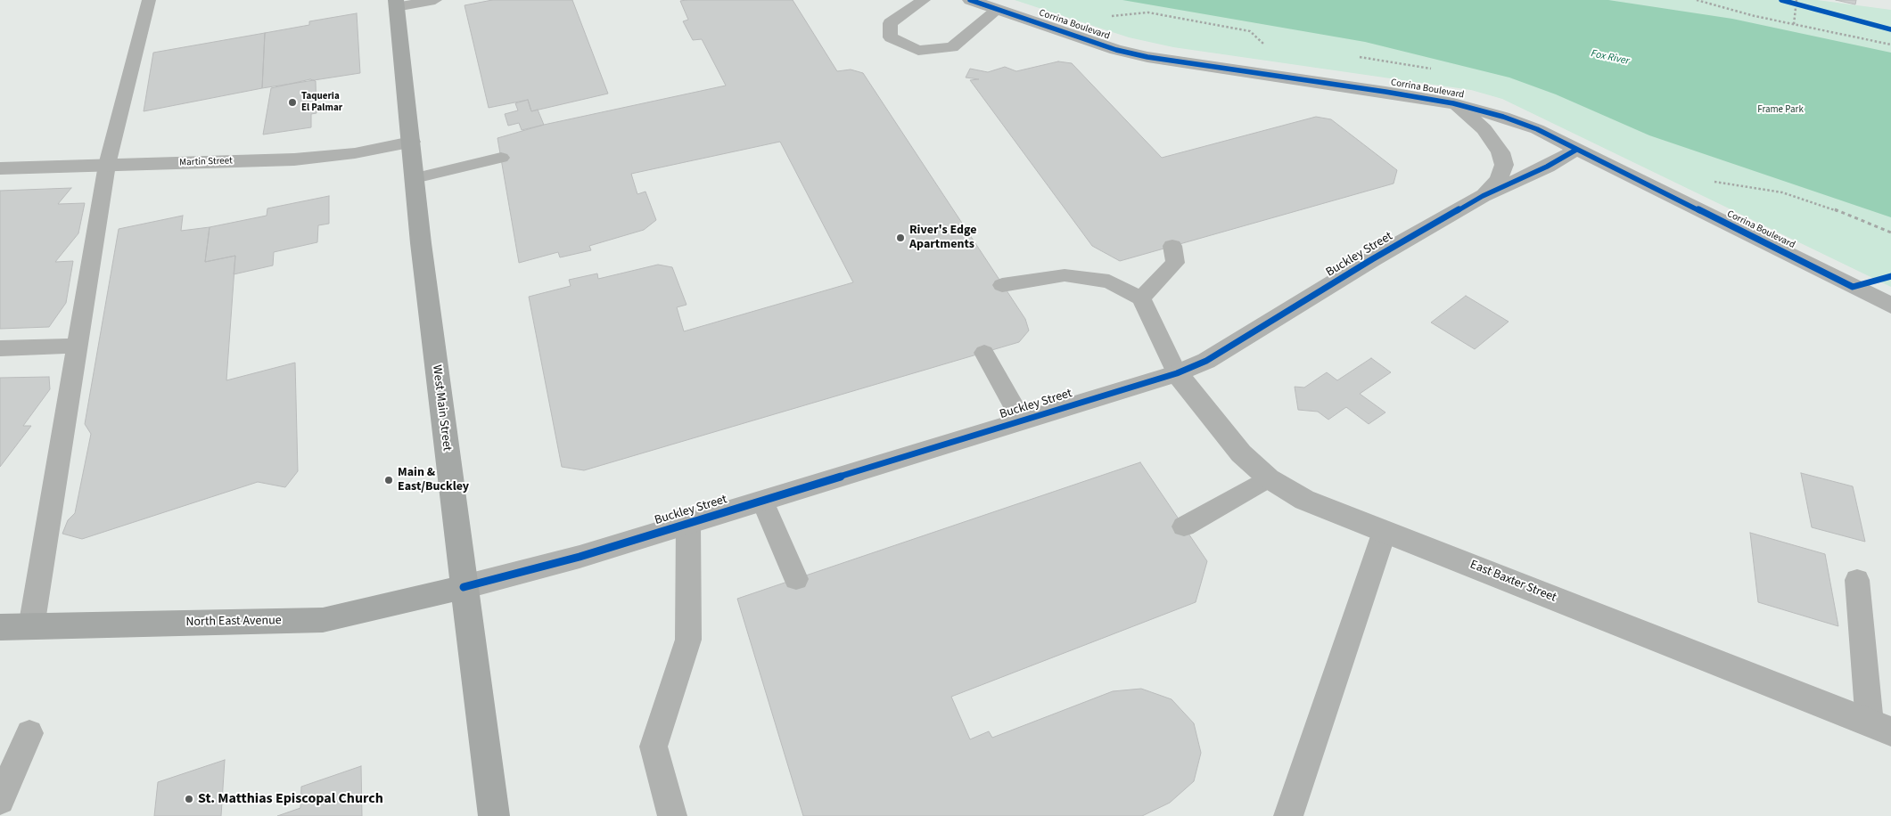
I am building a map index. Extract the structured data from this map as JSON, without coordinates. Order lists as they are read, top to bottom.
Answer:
{
  "streets": {
    "main road": ["West Main Street", "North East Avenue"],
    "street": [
      "Corrina Boulevard",
      "Martin Street",
      "Buckley Street",
      "East Baxter Street"
    ]
  },
  "crossings": [
    ["Corrina Boulevard", "Buckley Street"],
    ["Martin Street", "West Main Street"],
    ["Buckley Street", "West Main Street"],
    ["Buckley Street", "East Baxter Street"],
    ["Buckley Street", "North East Avenue"],
    ["West Main Street", "North East Avenue"]
  ],
  "water": ["Fox River"],
  "parks": ["Frame Park"],
  "places": [
    "Taqueria El Palmar",
    "River's Edge Apartments",
    "Main & East/Buckley",
    "St. Matthias Episcopal Church"
  ]
}
